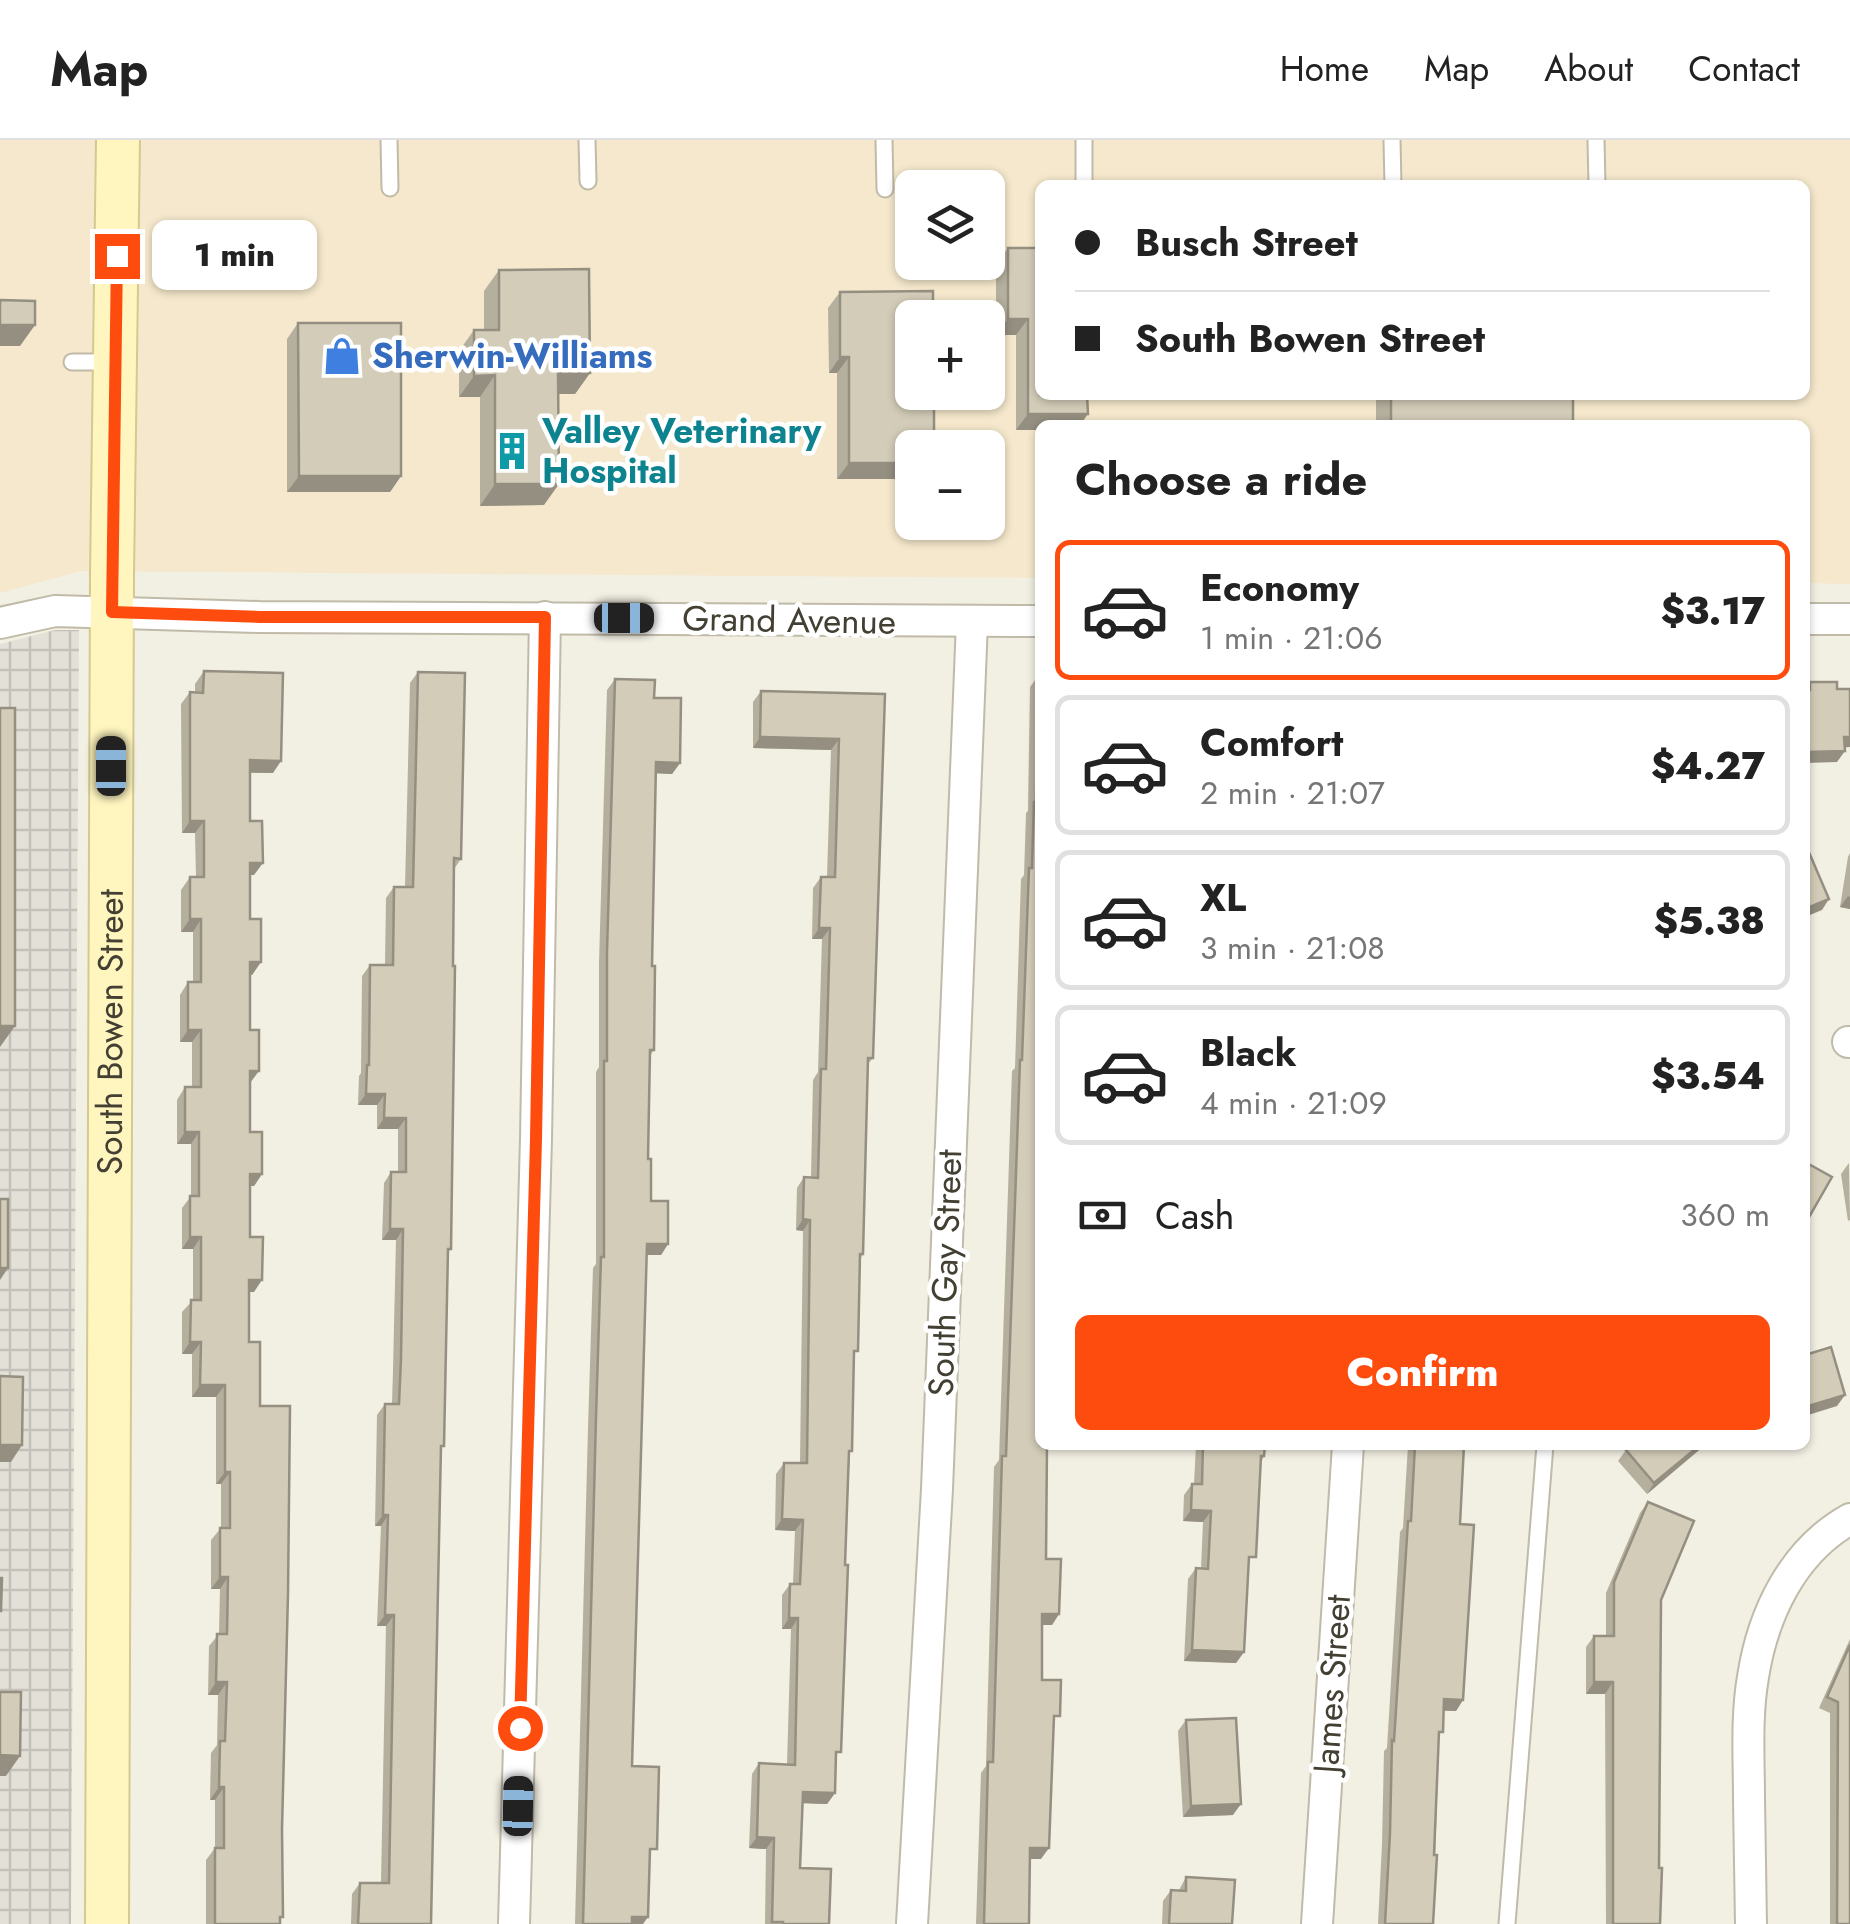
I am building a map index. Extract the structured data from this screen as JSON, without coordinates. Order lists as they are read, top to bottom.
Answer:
{
  "streets": {
    "street": [
      "Grand Avenue",
      "South Bowen Street",
      "South Gay Street",
      "James Street"
    ]
  },
  "crossings": [
    ["Grand Avenue", "South Bowen Street"],
    ["Grand Avenue", "South Gay Street"]
  ],
  "places": {
    "shop": ["Sherwin-Williams"],
    "building": ["Valley Veterinary Hospital"]
  },
  "page": {
    "header": "Map",
    "nav": [
      "Home",
      "Map",
      "About",
      "Contact"
    ],
    "map_buttons": ["+", "−"],
    "banner": ["Busch Street", "South Bowen Street"],
    "bubble": "1 min",
    "heading": "Choose a ride",
    "list": [
      {
        "name": "Economy",
        "note": "1 min · 21:06",
        "value": "$3.17"
      },
      {
        "name": "Comfort",
        "note": "2 min · 21:07",
        "value": "$4.27"
      },
      {
        "name": "XL",
        "note": "3 min · 21:08",
        "value": "$5.38"
      },
      {
        "name": "Black",
        "note": "4 min · 21:09",
        "value": "$3.54"
      }
    ],
    "pay": ["Cash", "360 m"],
    "buttons": "Confirm"
  }
}
